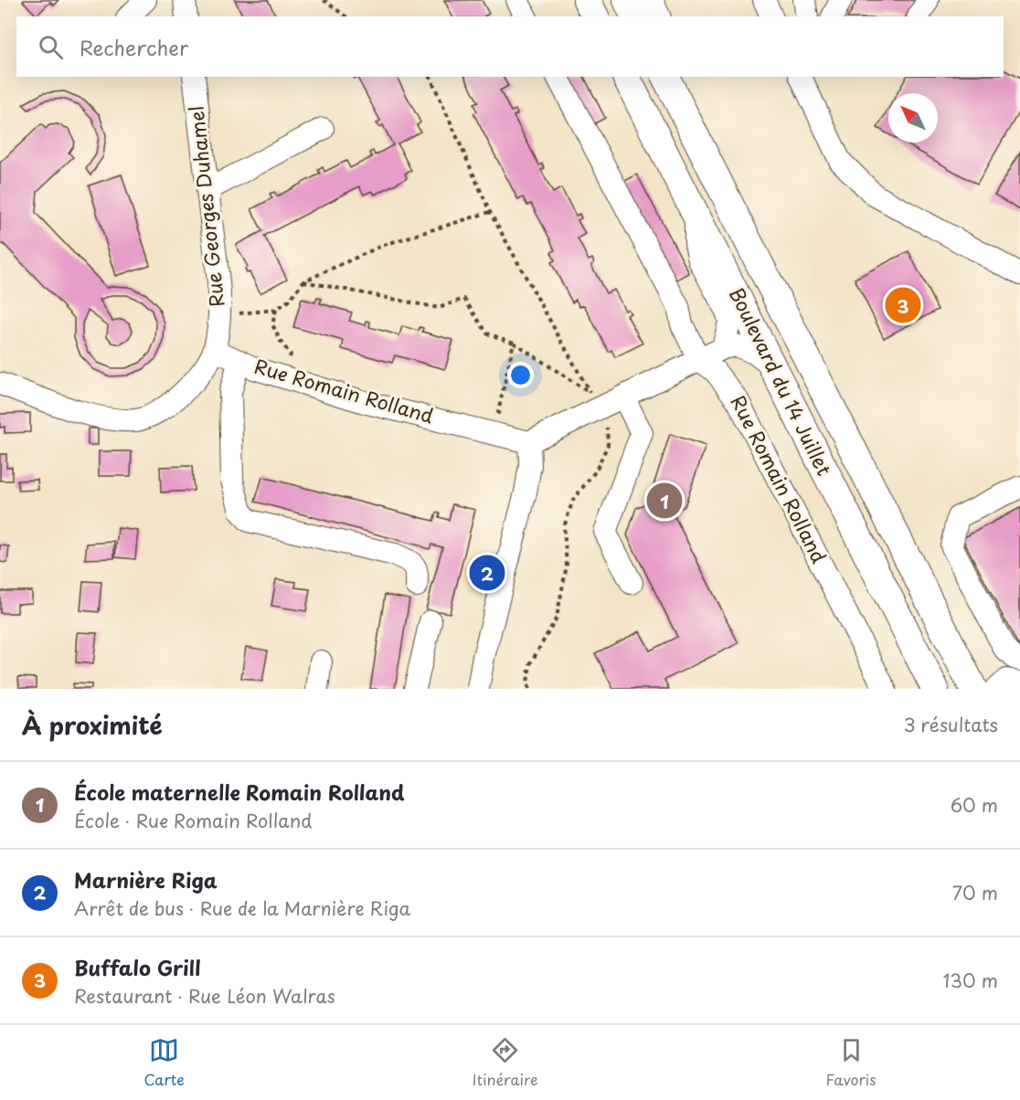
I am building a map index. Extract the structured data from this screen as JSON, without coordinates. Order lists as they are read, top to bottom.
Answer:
{
  "streets": {
    "main road": ["Boulevard du 14 Juillet"],
    "street": ["Rue Georges Duhamel", "Rue Romain Rolland"]
  },
  "crossings": [
    ["Rue Georges Duhamel", "Rue Romain Rolland"]
  ],
  "north": "top left",
  "page": {
    "search": "Rechercher",
    "pins": ["3", "1", "2"],
    "heading": ["À proximité", "3 résultats"],
    "list": [
      {
        "mark": "1",
        "name": "École maternelle Romain Rolland",
        "note": "École · Rue Romain Rolland",
        "value": "60 m"
      },
      {
        "mark": "2",
        "name": "Marnière Riga",
        "note": "Arrêt de bus · Rue de la Marnière Riga",
        "value": "70 m"
      },
      {
        "mark": "3",
        "name": "Buffalo Grill",
        "note": "Restaurant · Rue Léon Walras",
        "value": "130 m"
      }
    ],
    "nav": ["Carte", "Itinéraire", "Favoris"]
  }
}
